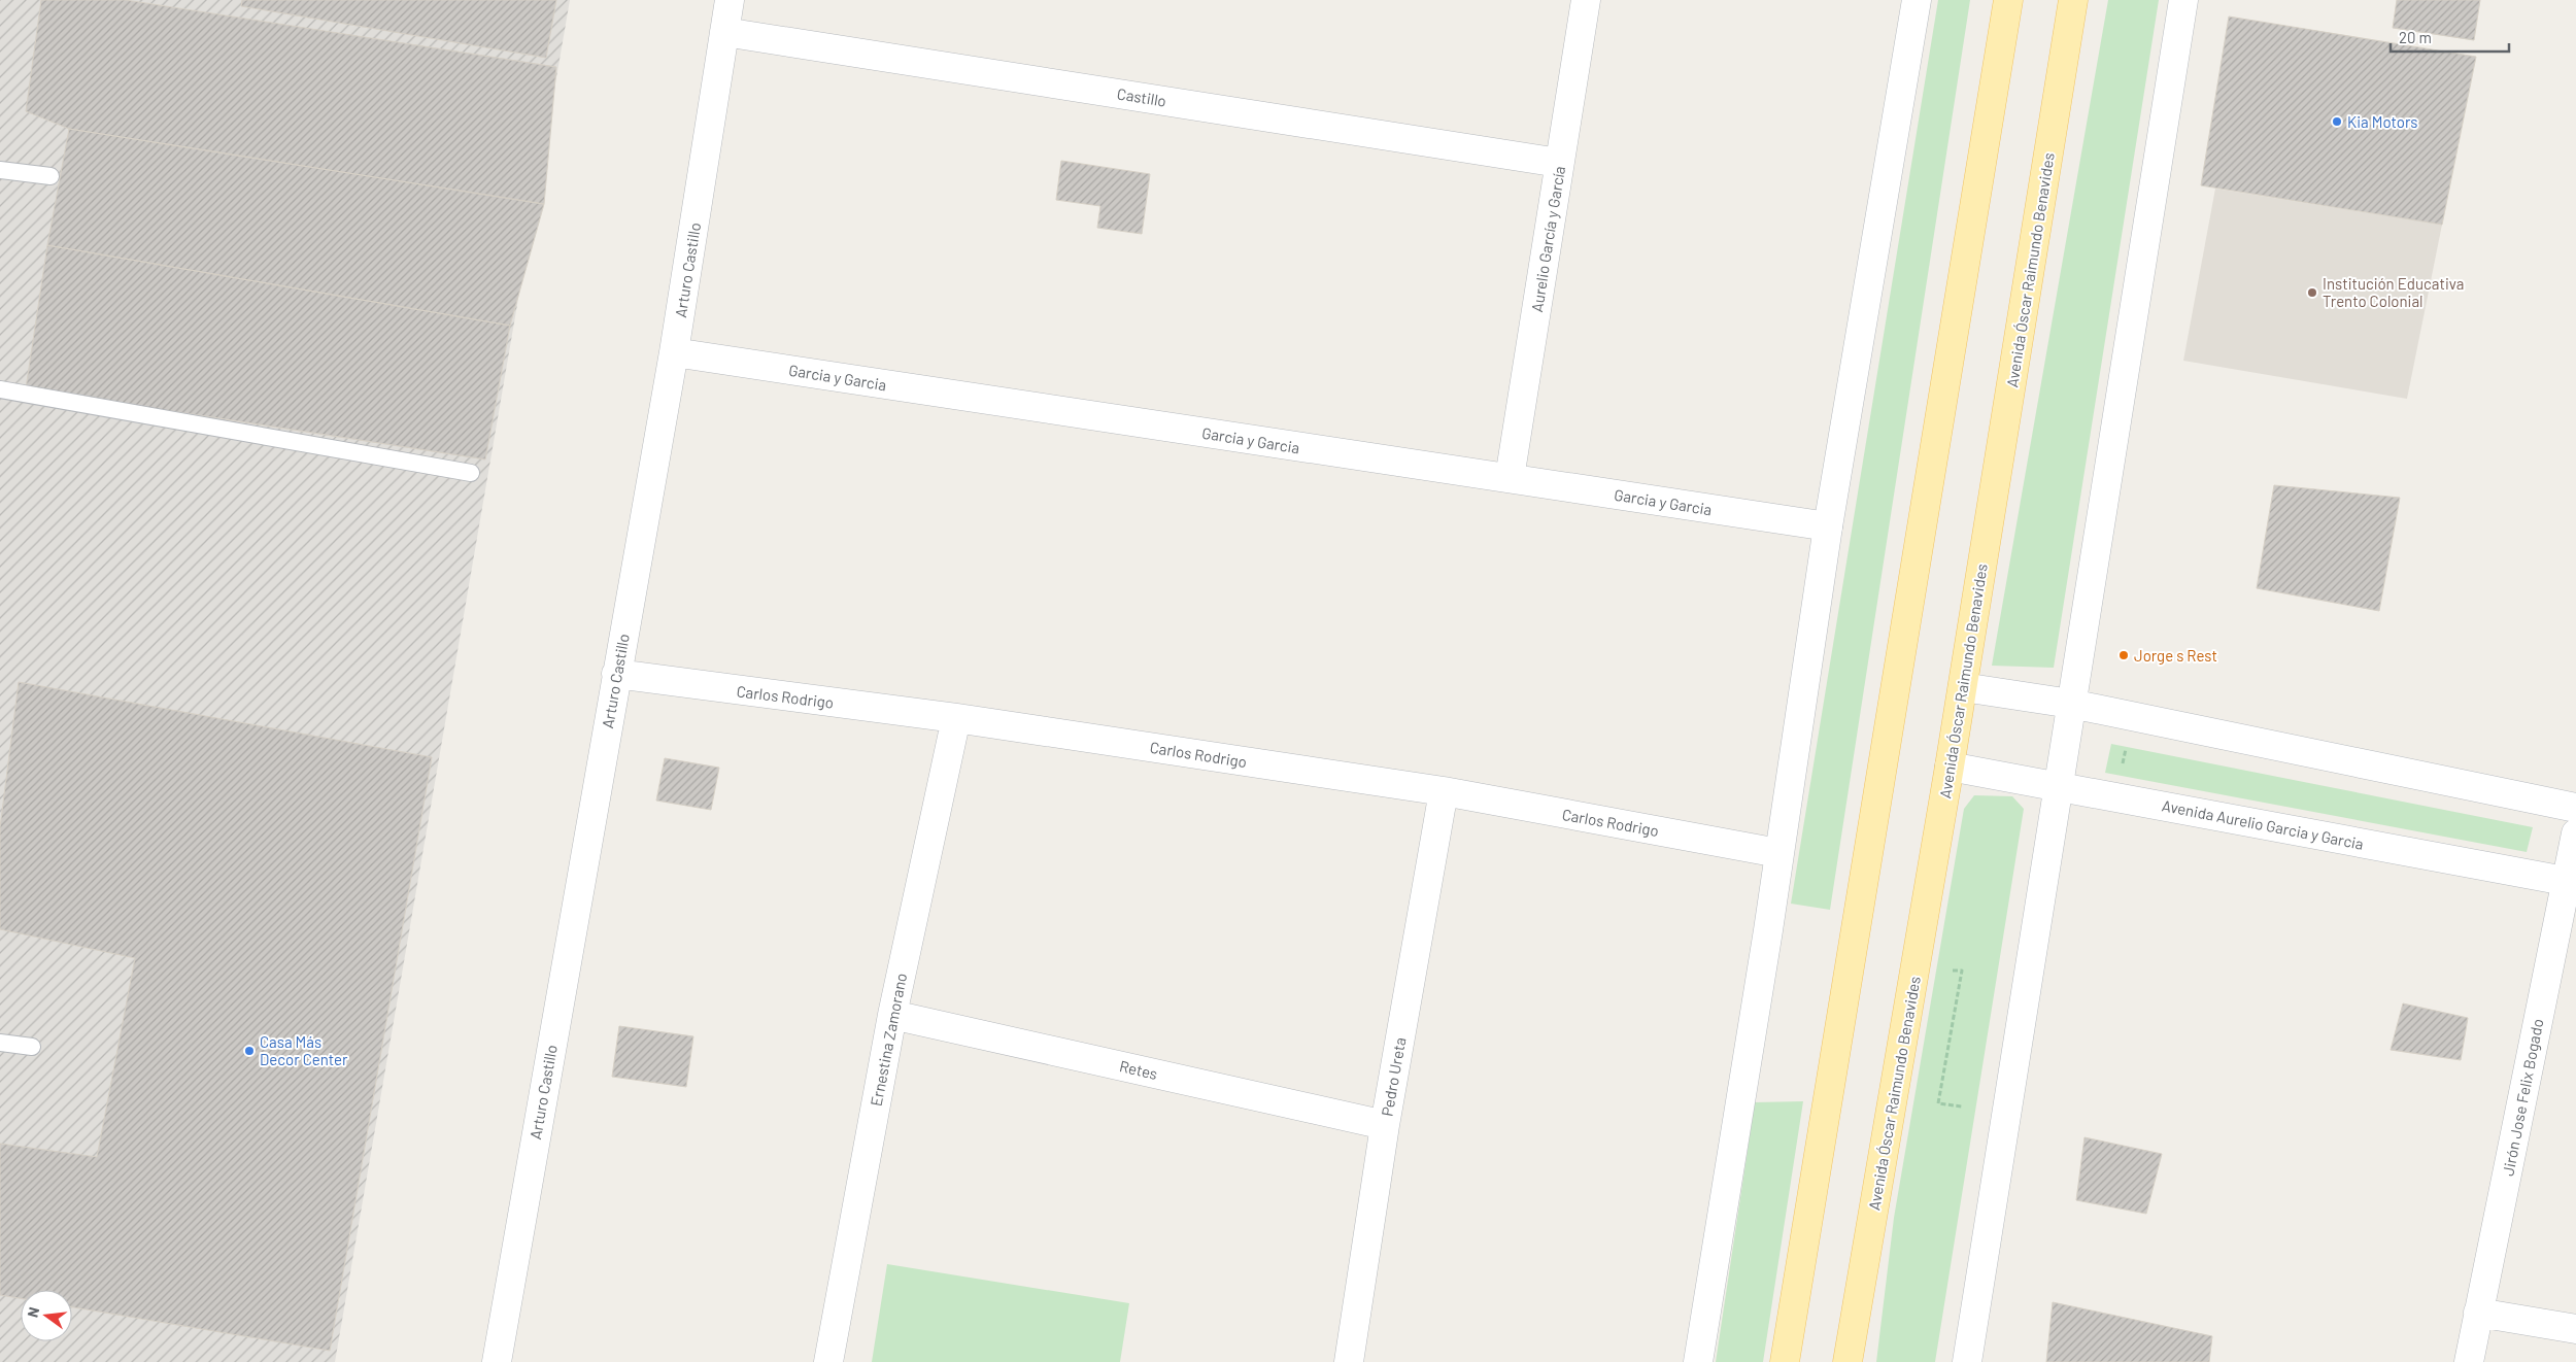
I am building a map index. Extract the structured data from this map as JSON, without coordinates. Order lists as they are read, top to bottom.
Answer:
{
  "streets": {
    "main road": ["Avenida Óscar Raimundo Benavides"],
    "street": [
      "Castillo",
      "Aurelio García y García",
      "Arturo Castillo",
      "Garcia y Garcia",
      "Carlos Rodrigo",
      "Avenida Aurelio Garcia y Garcia",
      "Ernestina Zamorano",
      "Retes",
      "Pedro Ureta",
      "Jirón Jose Felix Bogado"
    ]
  },
  "crossings": [
    ["Castillo", "Aurelio García y García"],
    ["Castillo", "Arturo Castillo"],
    ["Aurelio García y García", "Garcia y Garcia"],
    ["Arturo Castillo", "Garcia y Garcia"],
    ["Arturo Castillo", "Carlos Rodrigo"],
    ["Avenida Óscar Raimundo Benavides", "Avenida Aurelio Garcia y Garcia"],
    ["Carlos Rodrigo", "Ernestina Zamorano"],
    ["Carlos Rodrigo", "Pedro Ureta"],
    ["Avenida Aurelio Garcia y Garcia", "Jirón Jose Felix Bogado"],
    ["Ernestina Zamorano", "Retes"],
    ["Retes", "Pedro Ureta"]
  ],
  "places": [
    "Kia Motors",
    "Institución Educativa Trento Colonial",
    "Jorge s Rest",
    "Casa Más Decor Center"
  ],
  "scale_bar": "20 m",
  "north": "left"
}
